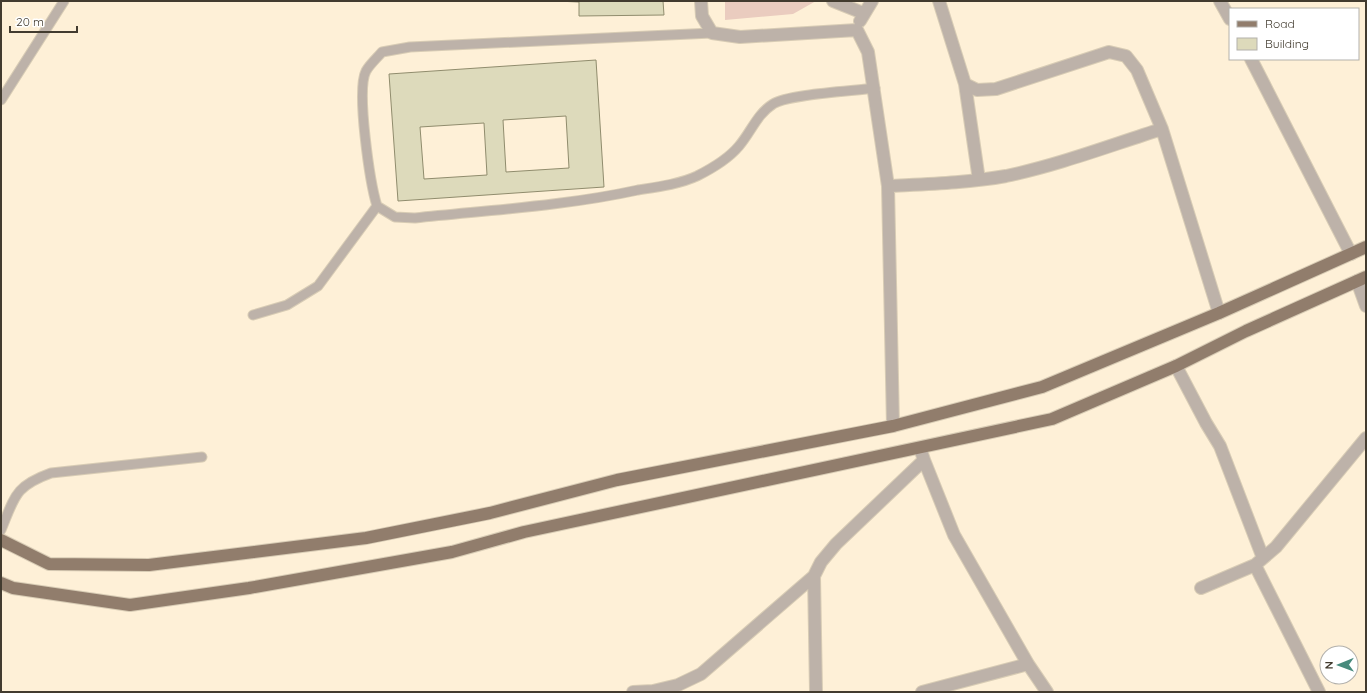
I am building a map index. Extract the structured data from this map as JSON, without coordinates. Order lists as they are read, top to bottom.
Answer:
{
  "legend": ["Road", "Building"],
  "scale_bar": "20 m",
  "north": "left"
}
